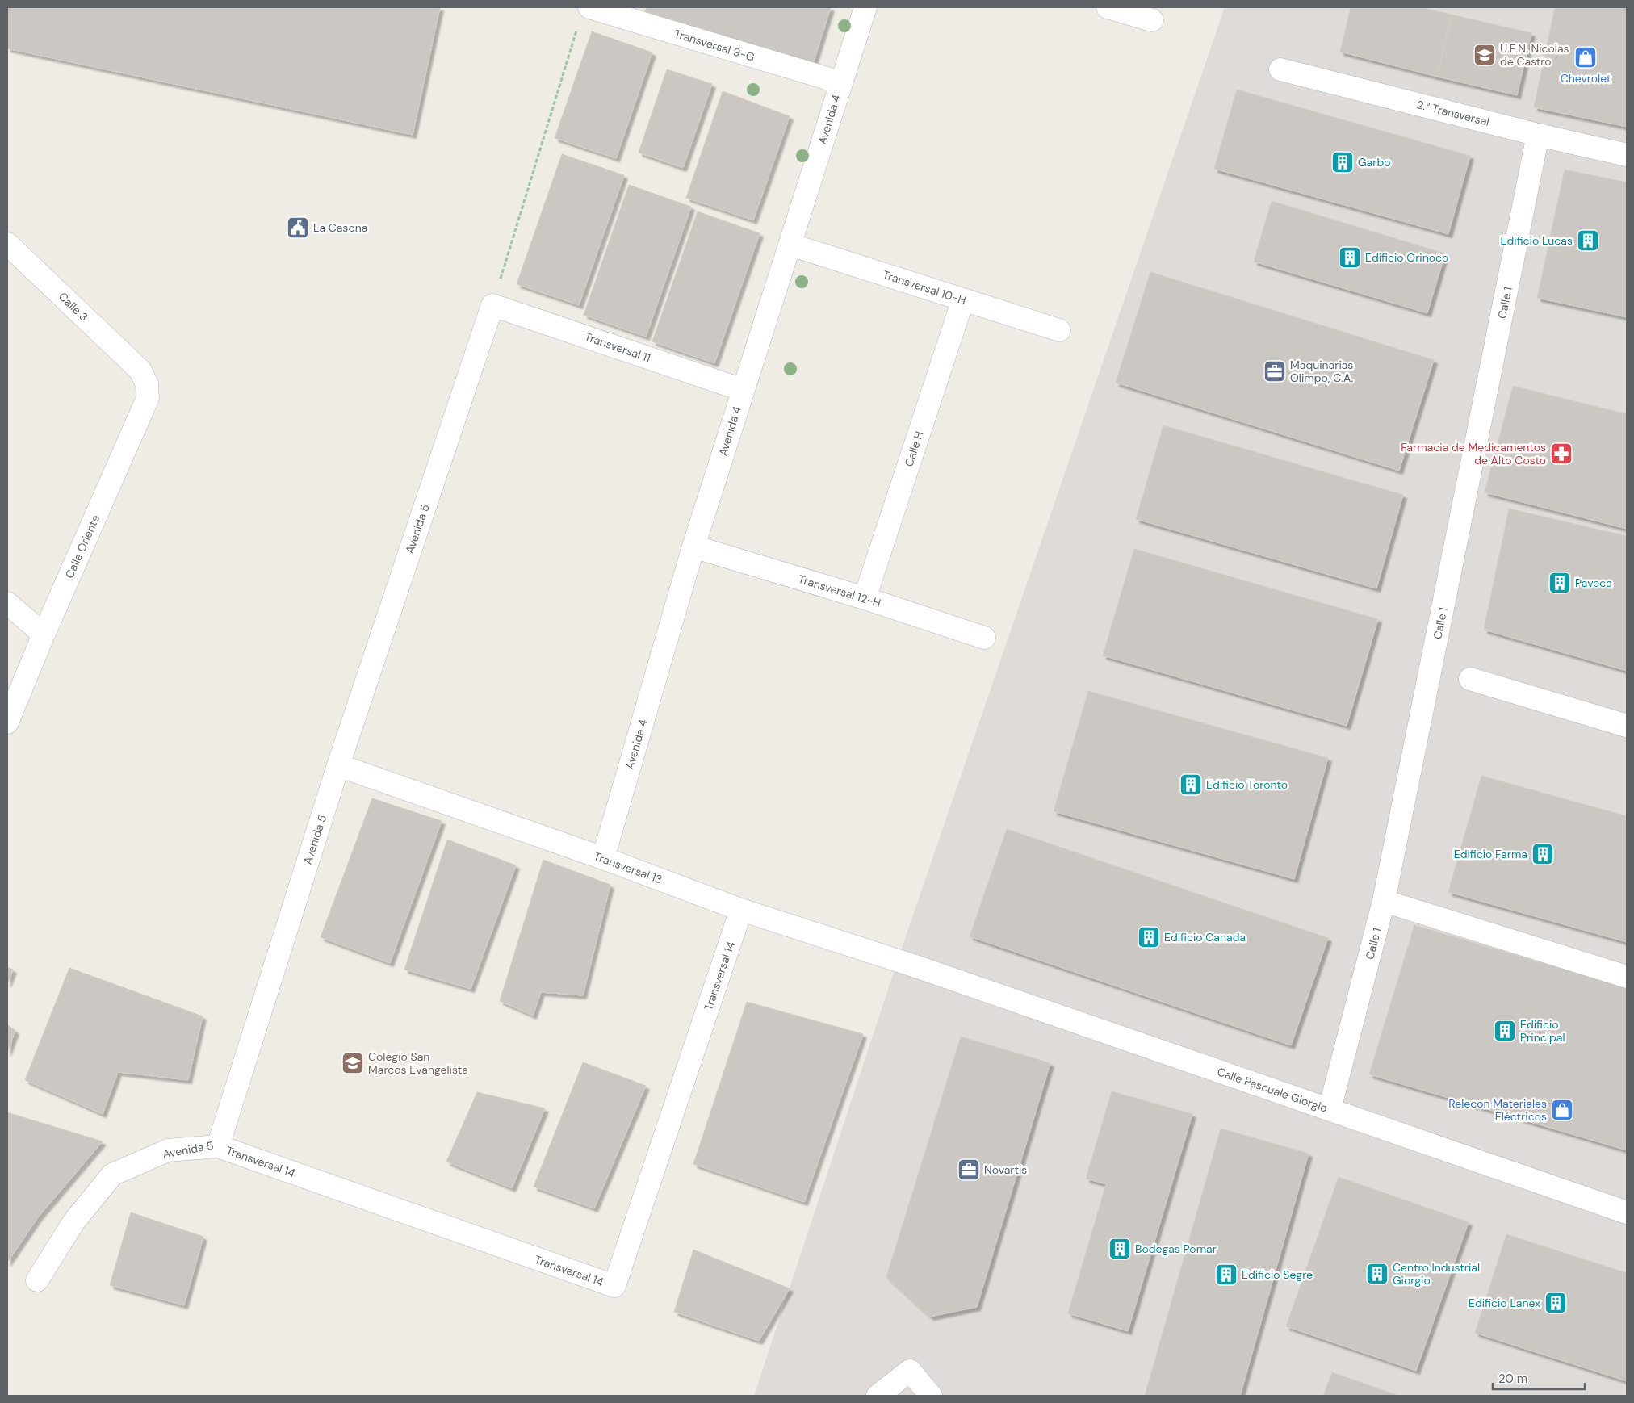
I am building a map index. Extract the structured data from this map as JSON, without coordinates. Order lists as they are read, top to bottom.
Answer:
{
  "streets": {
    "street": [
      "Transversal 9-G",
      "2.° Transversal",
      "Avenida 4",
      "Transversal 10-H",
      "Calle 1",
      "Calle 3",
      "Transversal 11",
      "Calle H",
      "Avenida 5",
      "Calle Oriente",
      "Transversal 12-H",
      "Transversal 13",
      "Transversal 14",
      "Calle Pascuale Giorgio"
    ]
  },
  "crossings": [
    ["Transversal 9-G", "Avenida 4"],
    ["2.° Transversal", "Calle 1"],
    ["Avenida 4", "Transversal 10-H"],
    ["Avenida 4", "Transversal 11"],
    ["Avenida 4", "Transversal 12-H"],
    ["Avenida 4", "Transversal 13"],
    ["Transversal 10-H", "Calle H"],
    ["Calle 1", "Calle Pascuale Giorgio"],
    ["Calle 3", "Calle Oriente"],
    ["Transversal 11", "Avenida 5"],
    ["Calle H", "Transversal 12-H"],
    ["Avenida 5", "Transversal 13"],
    ["Avenida 5", "Transversal 14"],
    ["Transversal 13", "Transversal 14"],
    ["Transversal 13", "Calle Pascuale Giorgio"]
  ],
  "places": {
    "school or university": ["U.E.N. Nicolas de Castro", "Colegio San Marcos Evangelista"],
    "shop": ["Chevrolet", "Relecon Materiales Eléctricos"],
    "building": [
      "Garbo",
      "Edificio Lucas",
      "Edificio Orinoco",
      "Paveca",
      "Edificio Toronto",
      "Edificio Farma",
      "Edificio Canada",
      "Edificio Principal",
      "Bodegas Pomar",
      "Centro Industrial Giorgio",
      "Edificio Segre",
      "Edificio Lanex"
    ],
    "public building": ["La Casona"],
    "office": ["Maquinarias Olimpo, C.A.", "Novartis"],
    "pharmacy": ["Farmacia de Medicamentos de Alto Costo"]
  },
  "scale_bar": "20 m"
}
